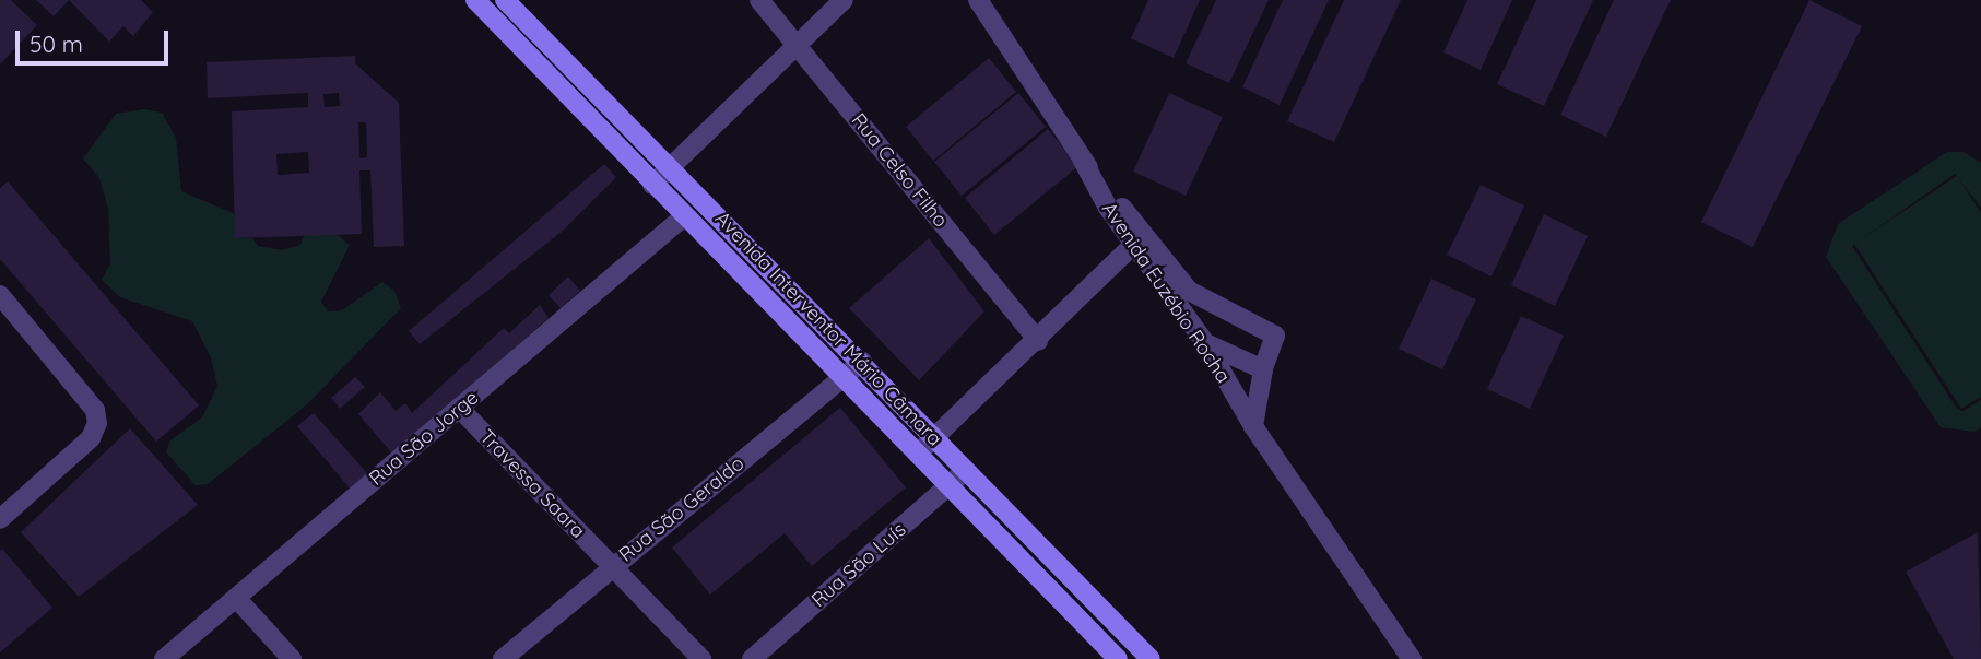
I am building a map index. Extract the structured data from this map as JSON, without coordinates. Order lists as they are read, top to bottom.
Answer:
{
  "streets": {
    "main road": ["Avenida Interventor Mário Câmara"],
    "street": [
      "Rua Celso Filho",
      "Avenida Euzébio Rocha",
      "Rua São Jorge",
      "Travessa Saara",
      "Rua São Geraldo",
      "Rua São Luís"
    ]
  },
  "crossings": [
    ["Avenida Interventor Mário Câmara", "Rua São Jorge"],
    ["Avenida Interventor Mário Câmara", "Rua São Geraldo"],
    ["Avenida Interventor Mário Câmara", "Rua São Luís"],
    ["Rua São Jorge", "Travessa Saara"],
    ["Travessa Saara", "Rua São Geraldo"]
  ],
  "scale_bar": "50 m"
}
